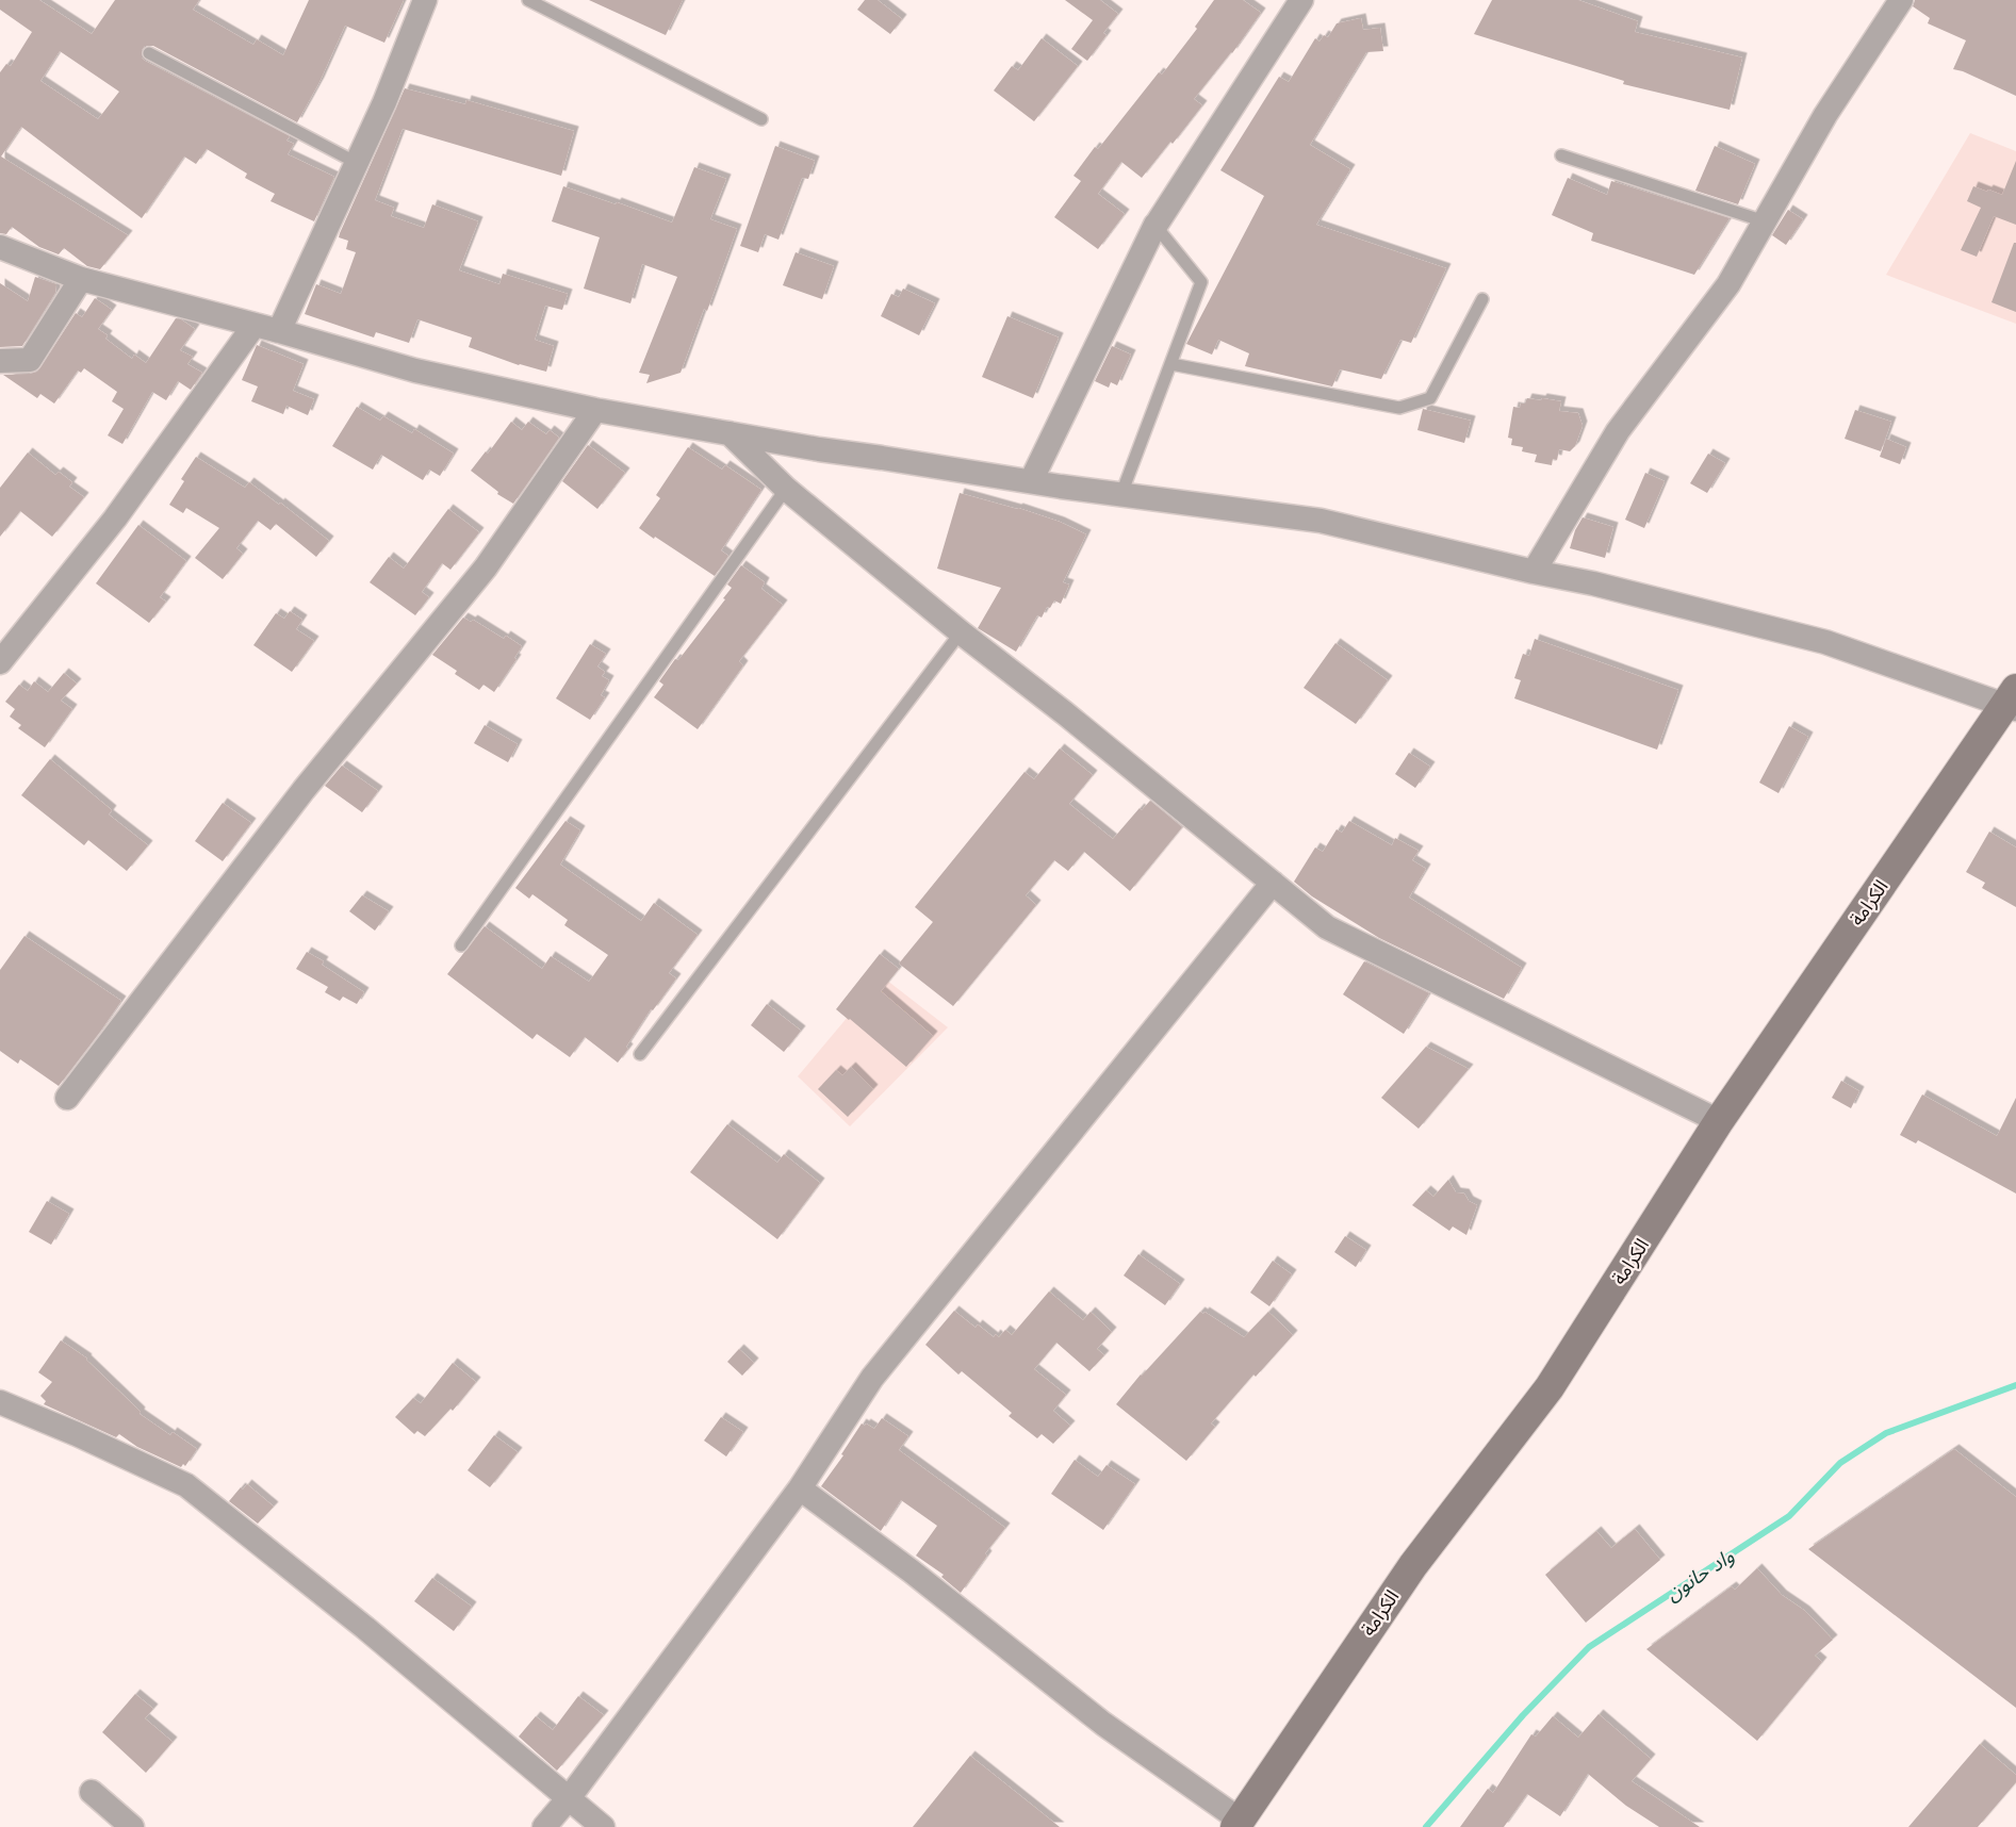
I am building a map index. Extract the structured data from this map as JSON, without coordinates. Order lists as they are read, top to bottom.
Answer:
{
  "streets": {
    "main road": ["الكرامة"]
  },
  "water": ["واد حانون"]
}
